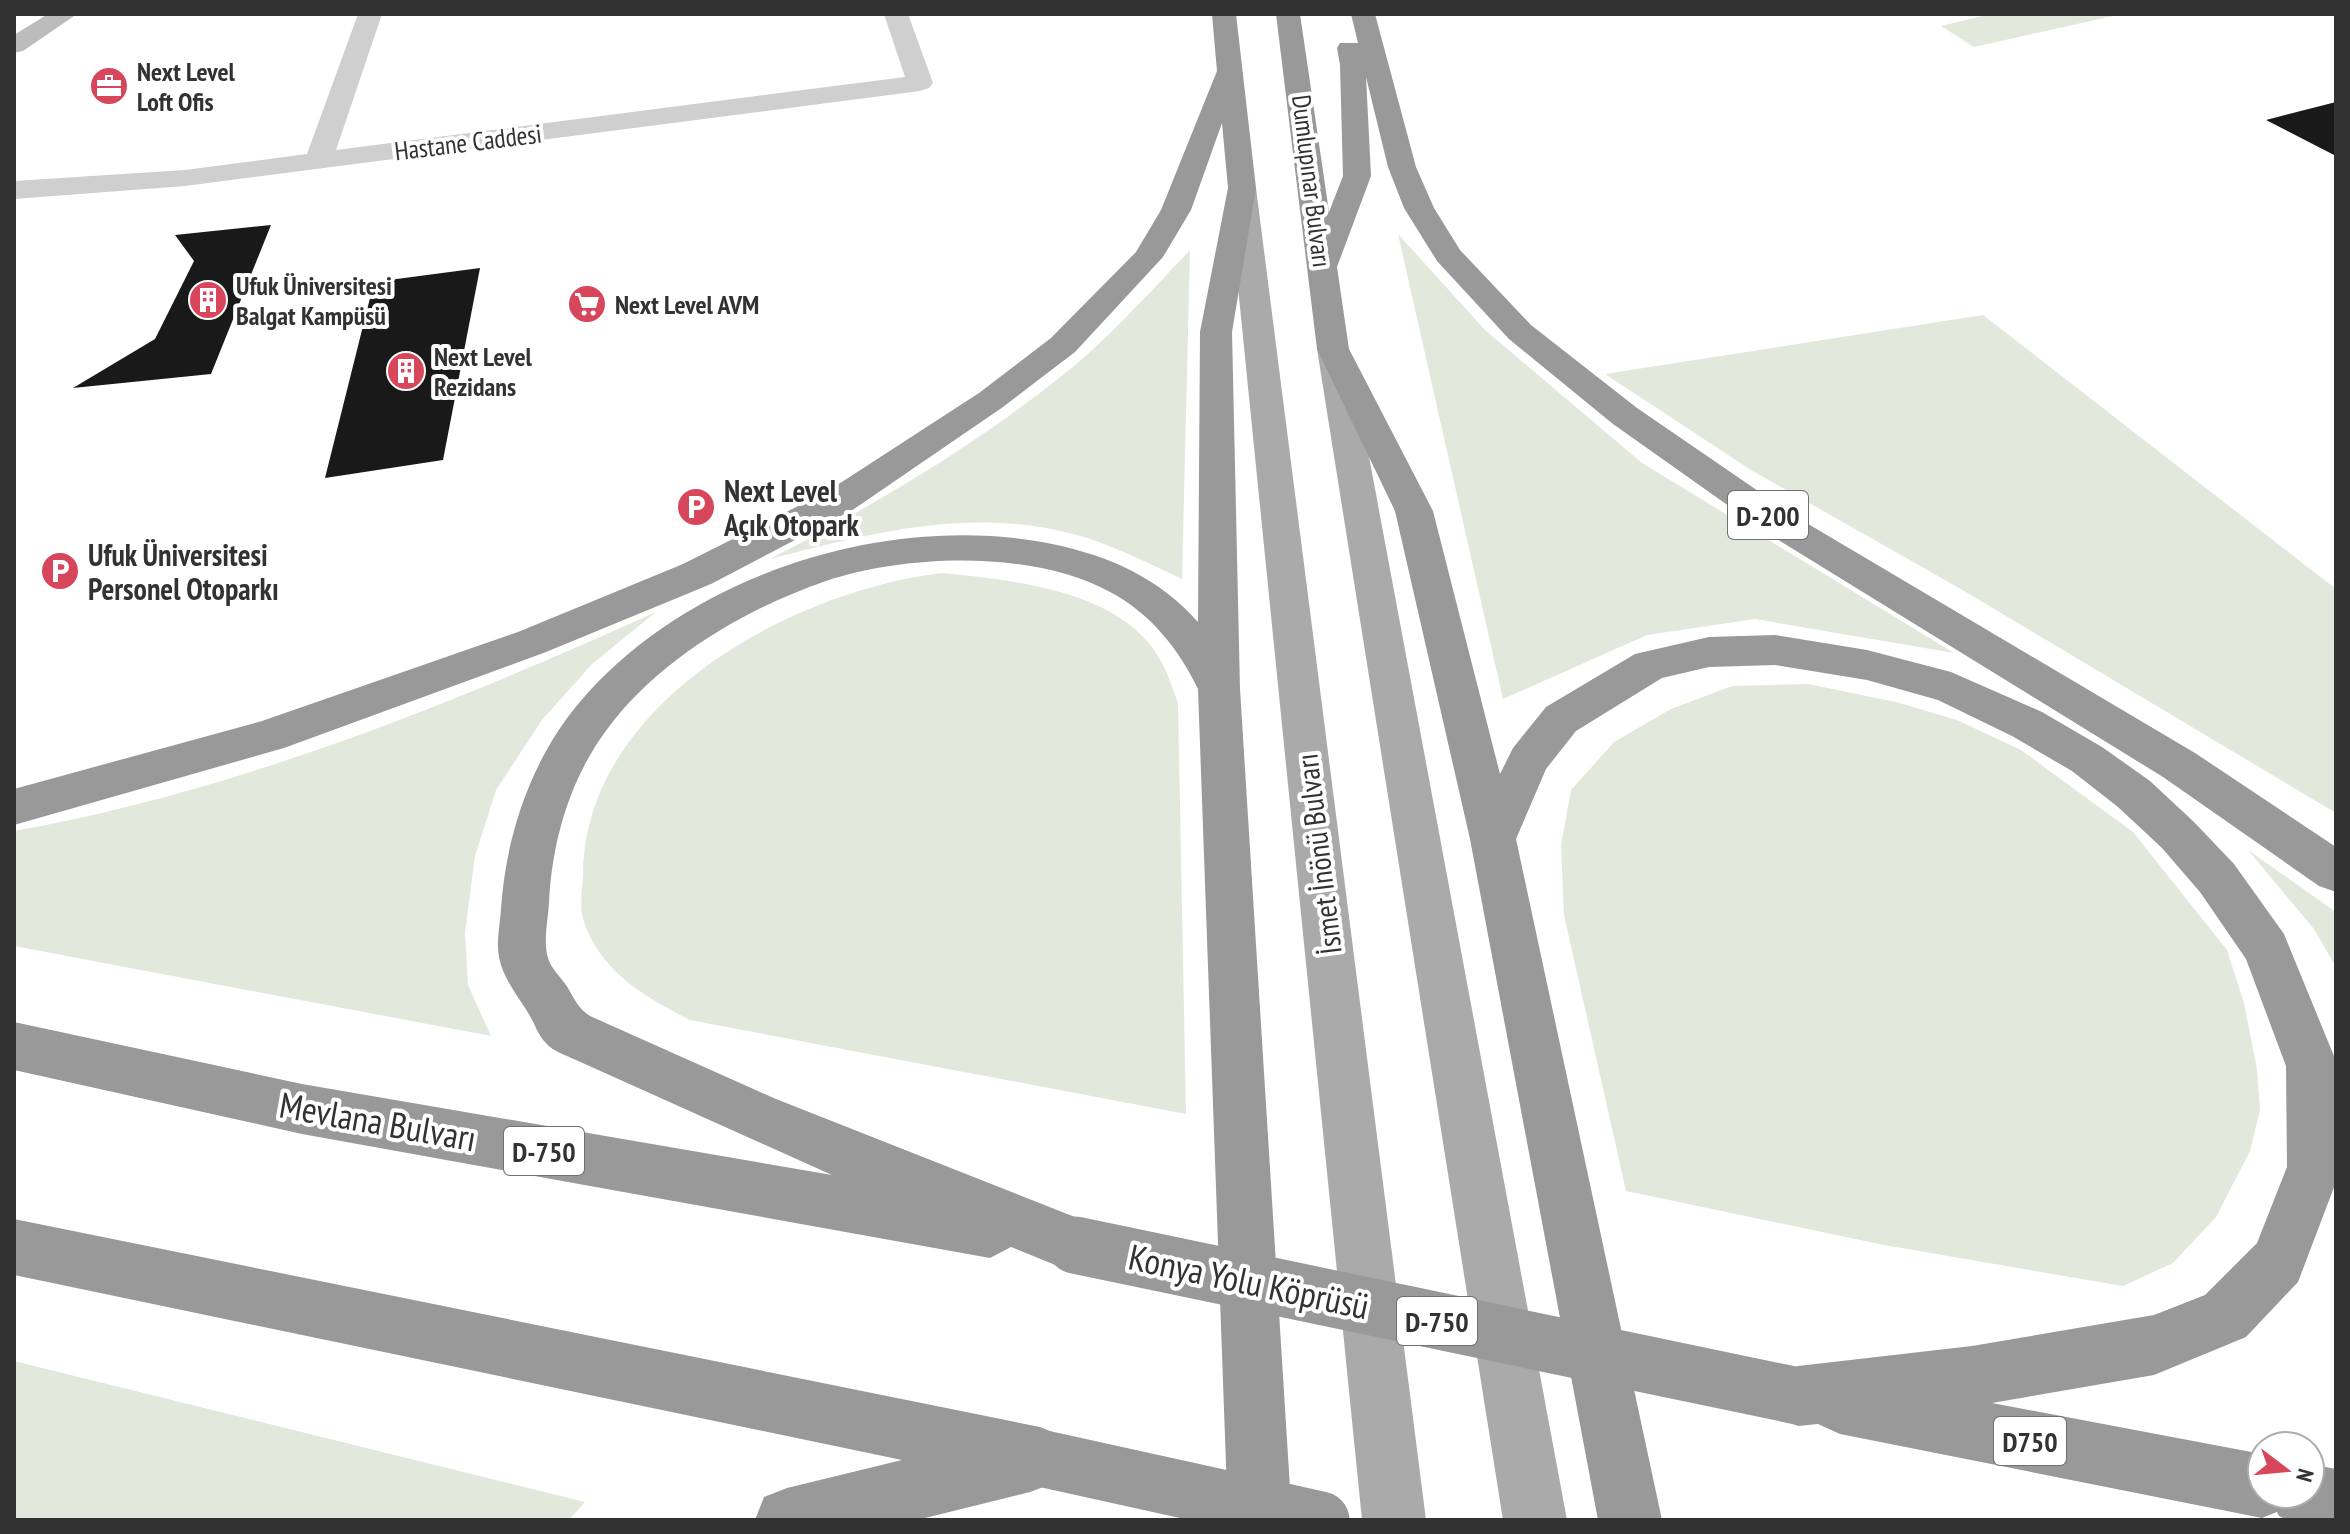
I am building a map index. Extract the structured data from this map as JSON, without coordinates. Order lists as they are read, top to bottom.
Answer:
{
  "streets": {
    "highway": [
      "Dumlupınar Bulvarı",
      "D-200",
      "Mevlana Bulvarı",
      "D-750",
      "Konya Yolu Köprüsü",
      "D750"
    ],
    "main road": ["İsmet İnönü Bulvarı"],
    "street": ["Hastane Caddesi"]
  },
  "crossings": [
    ["Mevlana Bulvarı", "Konya Yolu Köprüsü"],
    ["Konya Yolu Köprüsü", "D750"]
  ],
  "places": {
    "office": ["Next Level Loft Ofis"],
    "building": ["Ufuk Üniversitesi Balgat Kampüsü", "Next Level Rezidans"],
    "supermarket": ["Next Level AVM"],
    "parking": ["Next Level Açık Otopark", "Ufuk Üniversitesi Personel Otoparkı"]
  },
  "north": "right"
}
